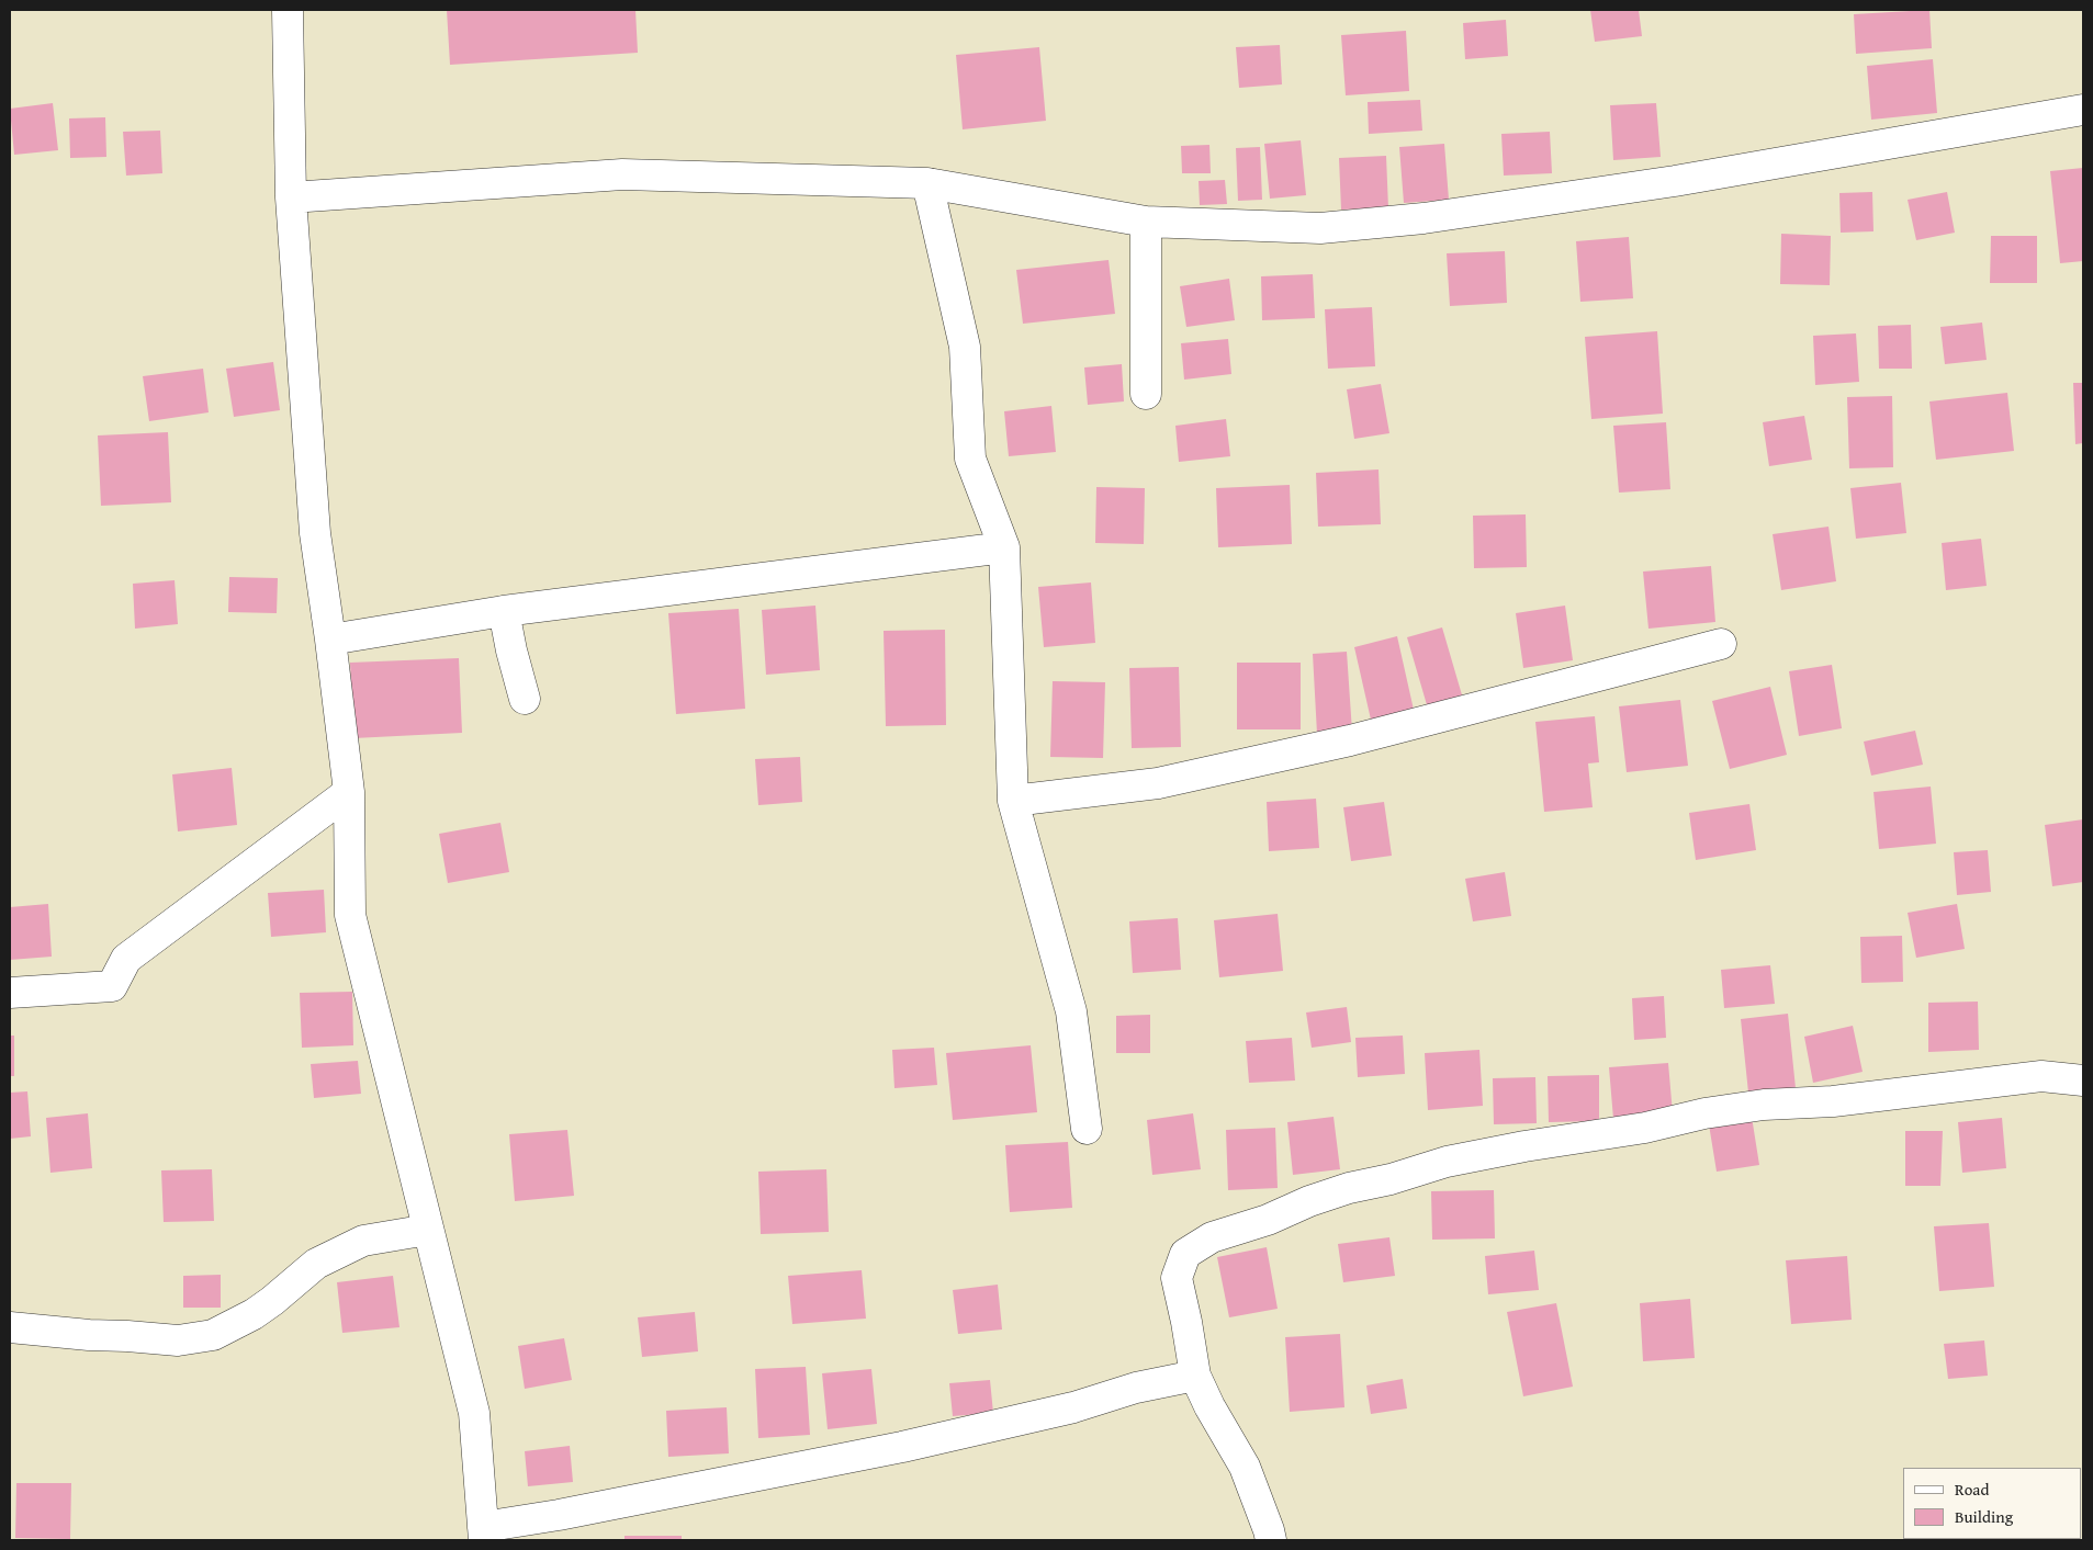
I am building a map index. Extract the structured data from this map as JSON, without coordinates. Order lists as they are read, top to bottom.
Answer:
{
  "legend": ["Road", "Building"]
}
